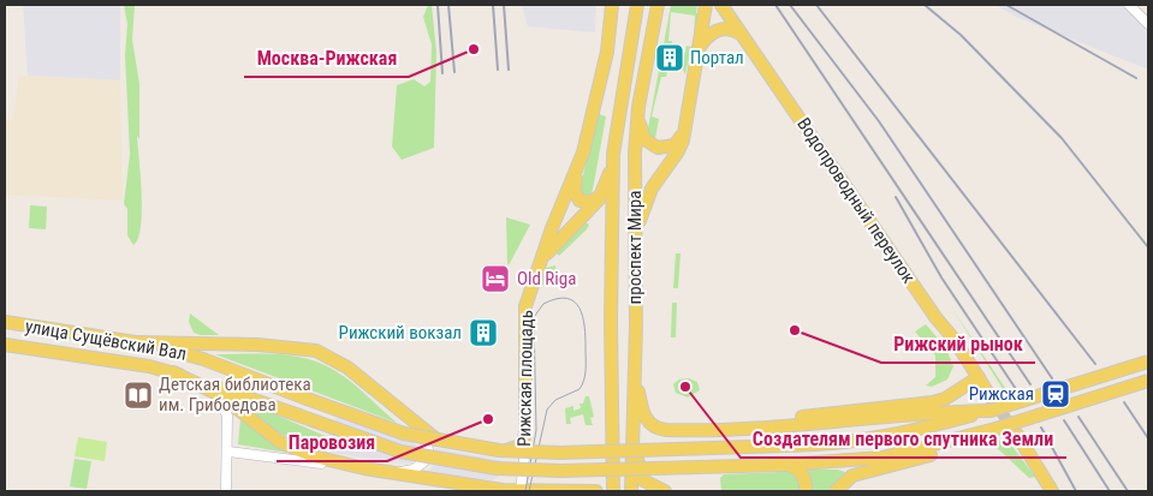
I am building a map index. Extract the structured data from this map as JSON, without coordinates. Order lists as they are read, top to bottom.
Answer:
{
  "streets": {
    "main road": [
      "Водопроводный переулок",
      "проспект Мира",
      "улица Сущёвский Вал",
      "Рижская площадь"
    ]
  },
  "places": {
    "other": [
      "Москва-Рижская",
      "Рижский рынок",
      "Создателям первого спутника Земли",
      "Паровозия"
    ],
    "building": ["Портал", "Рижский вокзал"],
    "hotel": ["Old Riga"],
    "station": ["Рижская"],
    "library": ["Детская библиотека им. Грибоедова"]
  }
}
